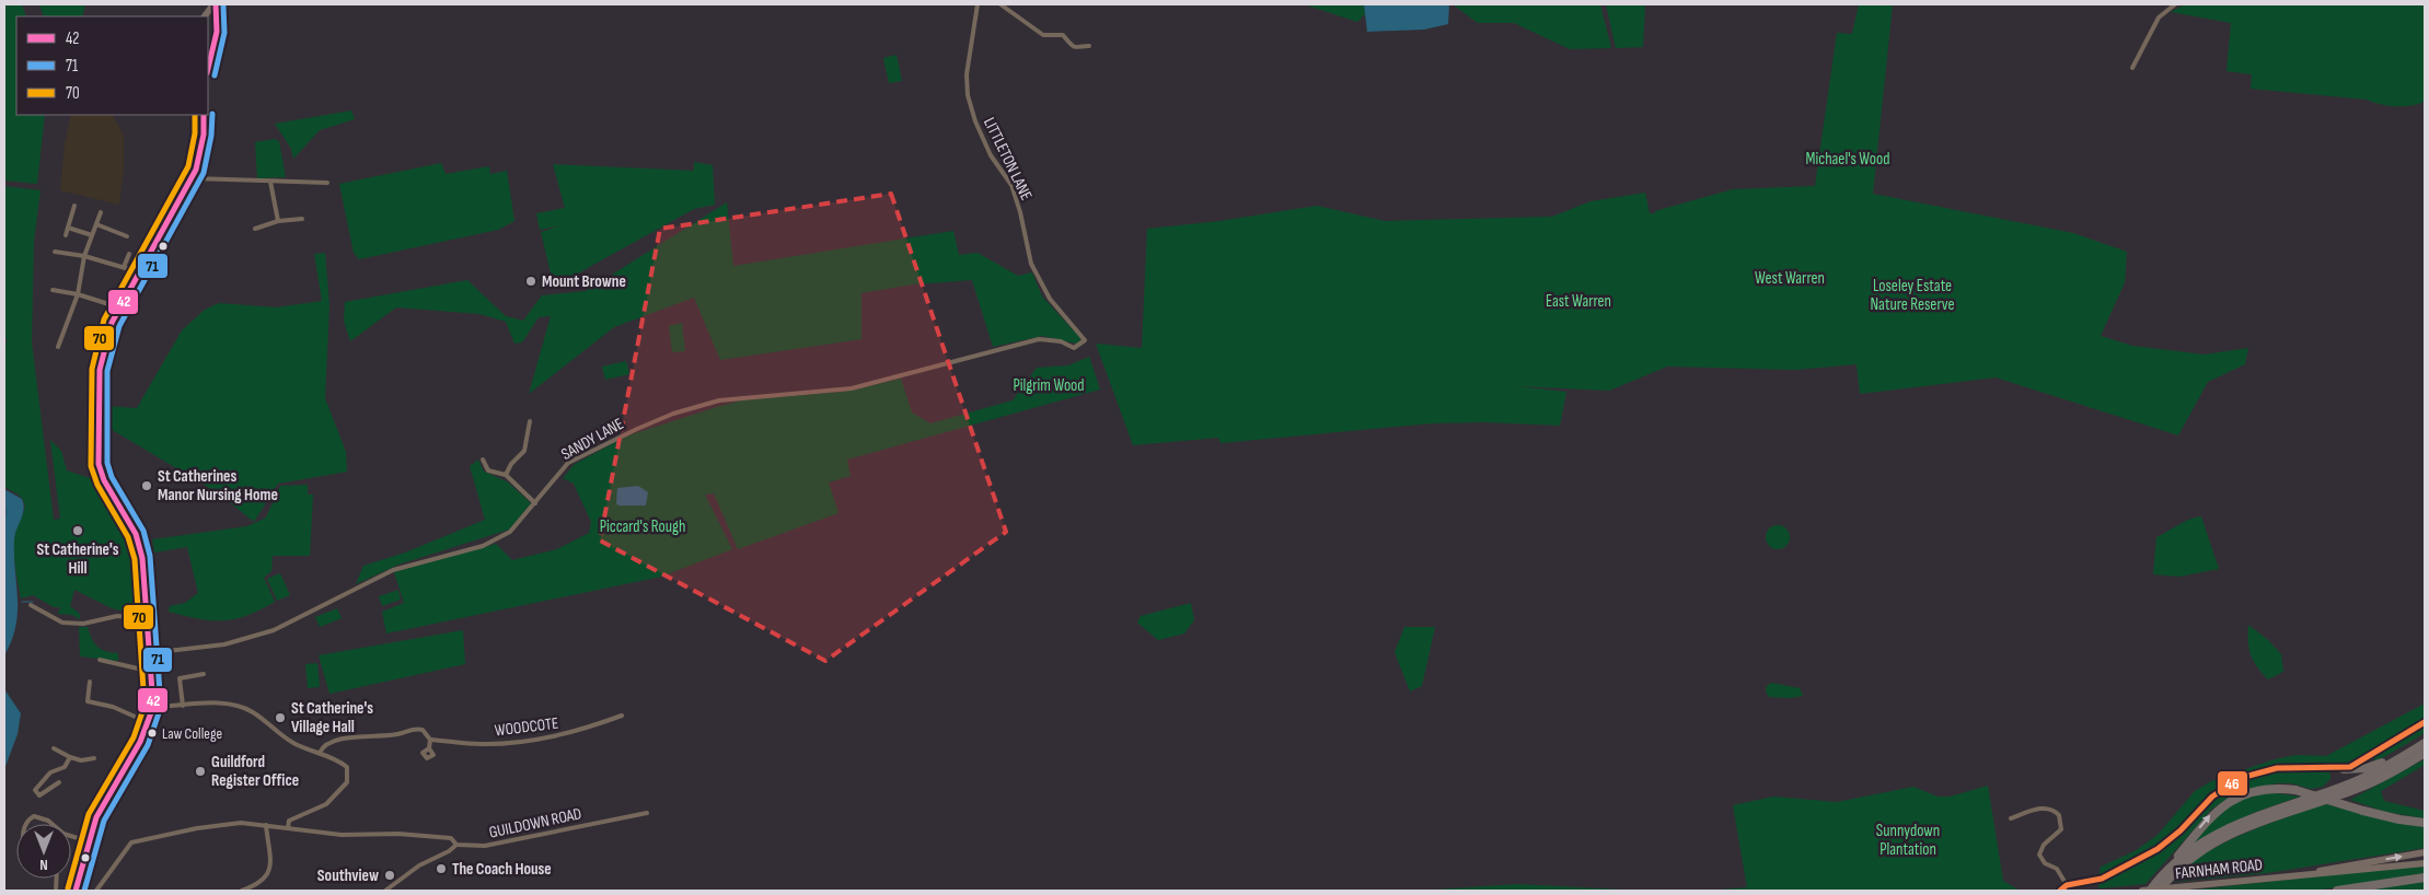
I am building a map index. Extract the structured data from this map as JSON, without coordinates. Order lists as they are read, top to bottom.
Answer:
{
  "streets": {
    "main road": ["FARNHAM ROAD"],
    "street": [
      "LITTLETON LANE",
      "SANDY LANE",
      "WOODCOTE",
      "GUILDOWN ROAD"
    ]
  },
  "crossings": [
    ["LITTLETON LANE", "SANDY LANE"]
  ],
  "parks": [
    "Michael's Wood",
    "West Warren",
    "Loseley Estate Nature Reserve",
    "East Warren",
    "Pilgrim Wood",
    "Piccard's Rough",
    "Sunnydown Plantation"
  ],
  "places": [
    "Mount Browne",
    "St Catherines Manor Nursing Home",
    "St Catherine's Hill",
    "St Catherine's Village Hall",
    "Law College",
    "Guildford Register Office",
    "The Coach House",
    "Southview"
  ],
  "lines": [
    "transit line 42",
    "transit line 71",
    "transit line 70",
    "transit line 46"
  ],
  "legend": ["42", "71", "70"],
  "north": "bottom"
}
